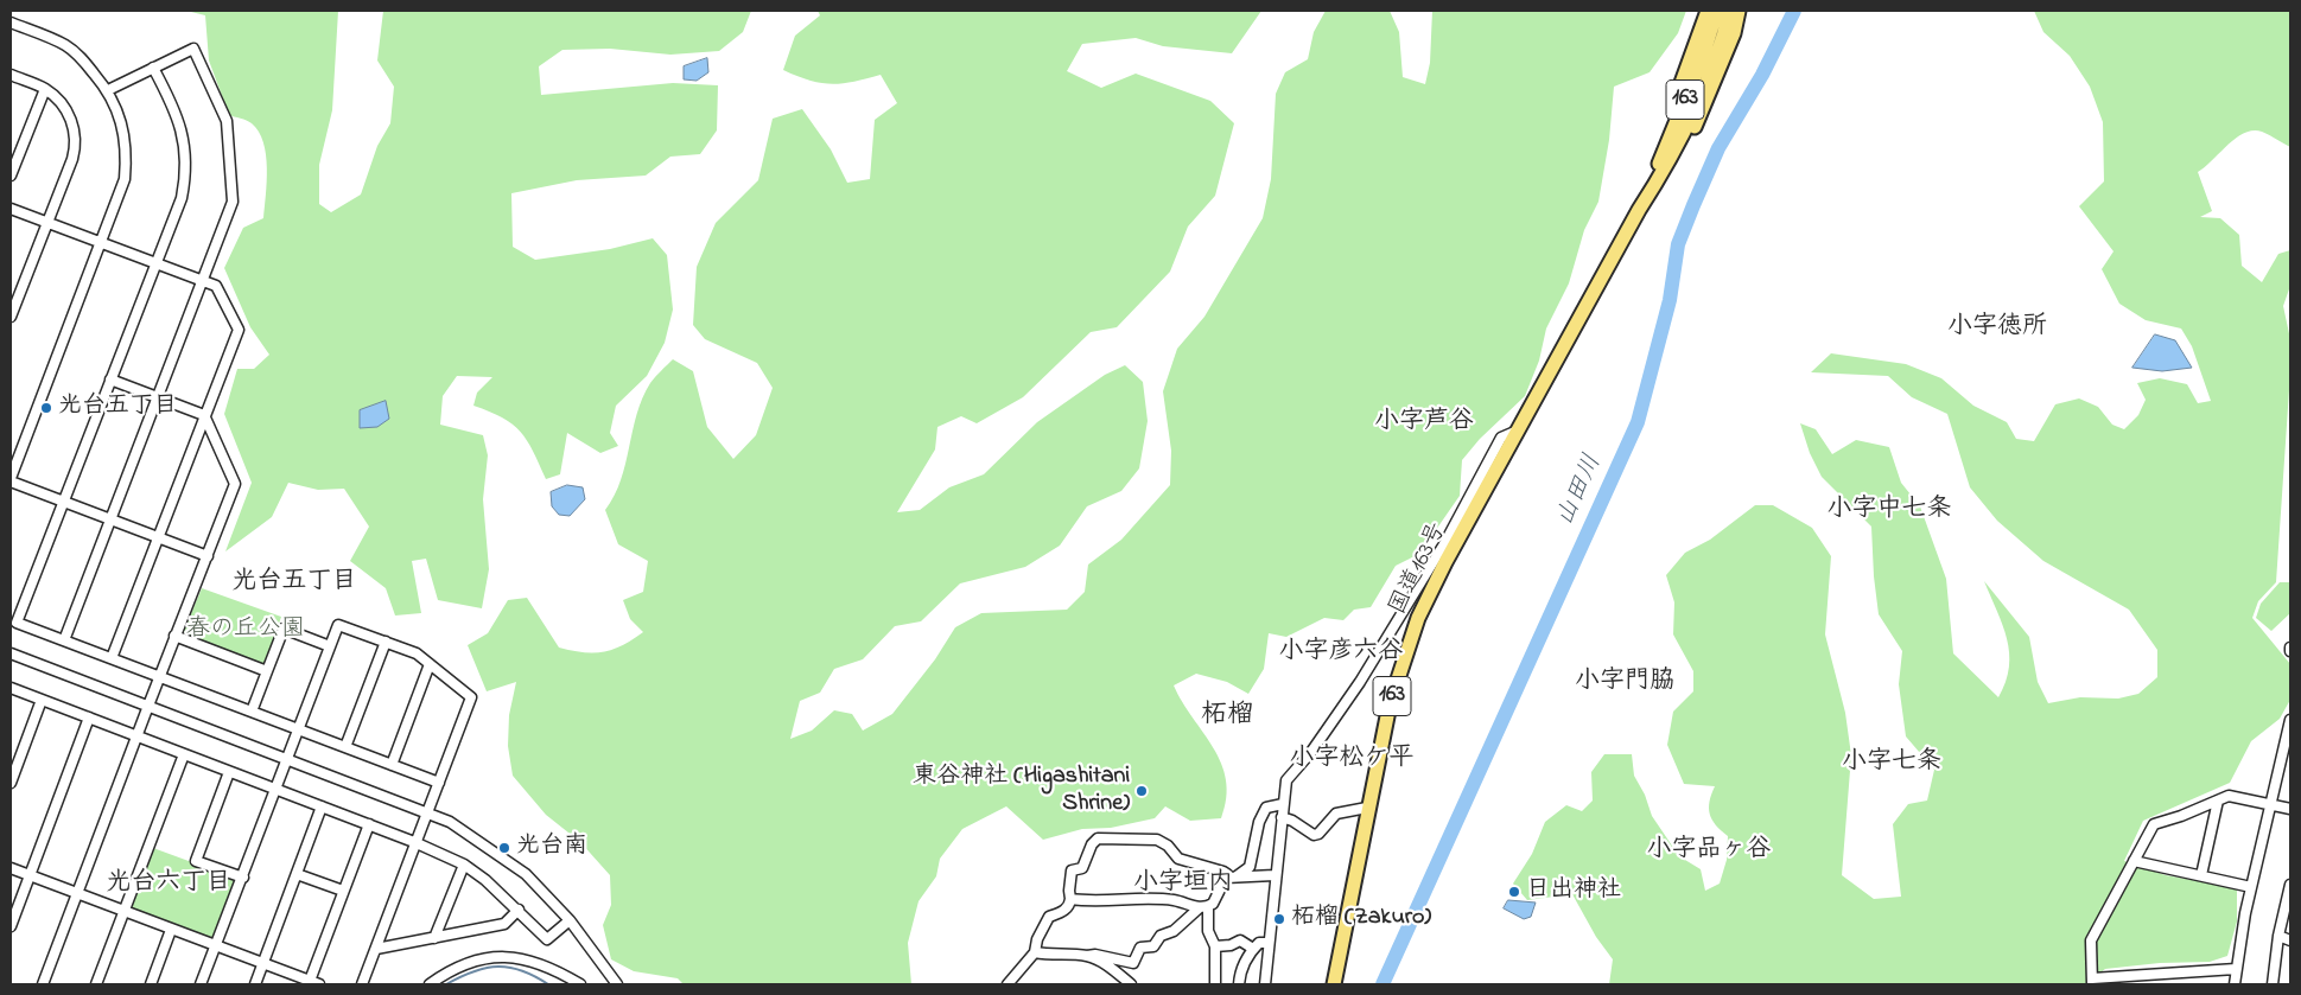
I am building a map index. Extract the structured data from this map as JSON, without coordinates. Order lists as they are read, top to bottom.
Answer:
{
  "streets": {
    "highway": ["163", "国道163号"]
  },
  "crossings": [
    ["163", "国道163号"]
  ],
  "districts": [
    "小字徳所",
    "小字芦谷",
    "小字中七条",
    "光台五丁目",
    "小字彦六谷",
    "小字門脇",
    "柘榴",
    "小字松ケ平",
    "小字七条",
    "小字品ヶ谷",
    "光台六丁目",
    "小字垣内"
  ],
  "water": ["山田川"],
  "parks": ["春の丘公園"],
  "places": [
    "光台五丁目",
    "東谷神社 (Higashitani Shrine)",
    "光台南",
    "日出神社",
    "柘榴 (Zakuro)"
  ]
}
